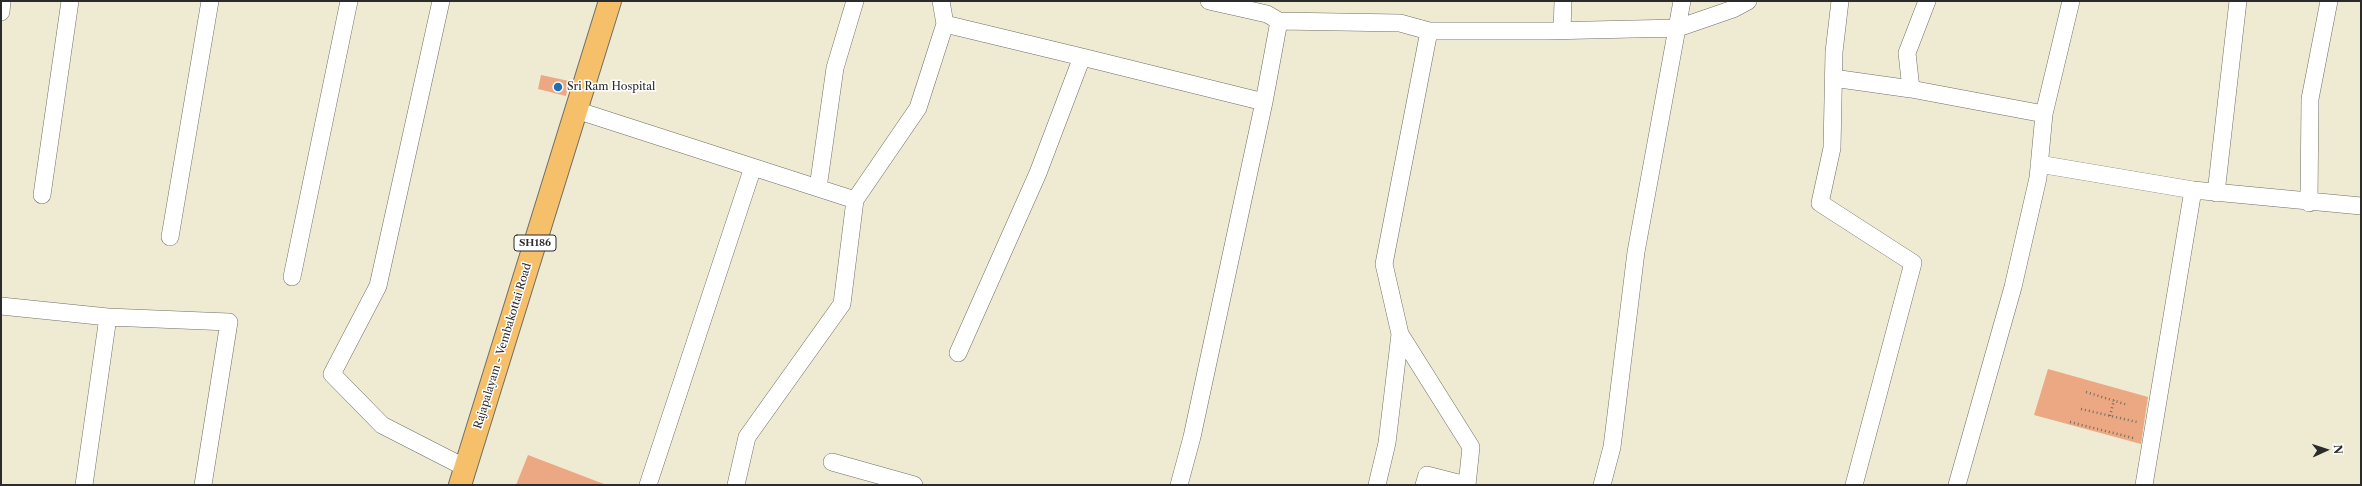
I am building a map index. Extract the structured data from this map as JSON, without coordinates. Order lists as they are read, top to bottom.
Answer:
{
  "streets": {
    "main road": ["SH186", "Rajapalayam - Vembakottai Road"]
  },
  "places": ["Sri Ram Hospital"],
  "north": "right"
}
